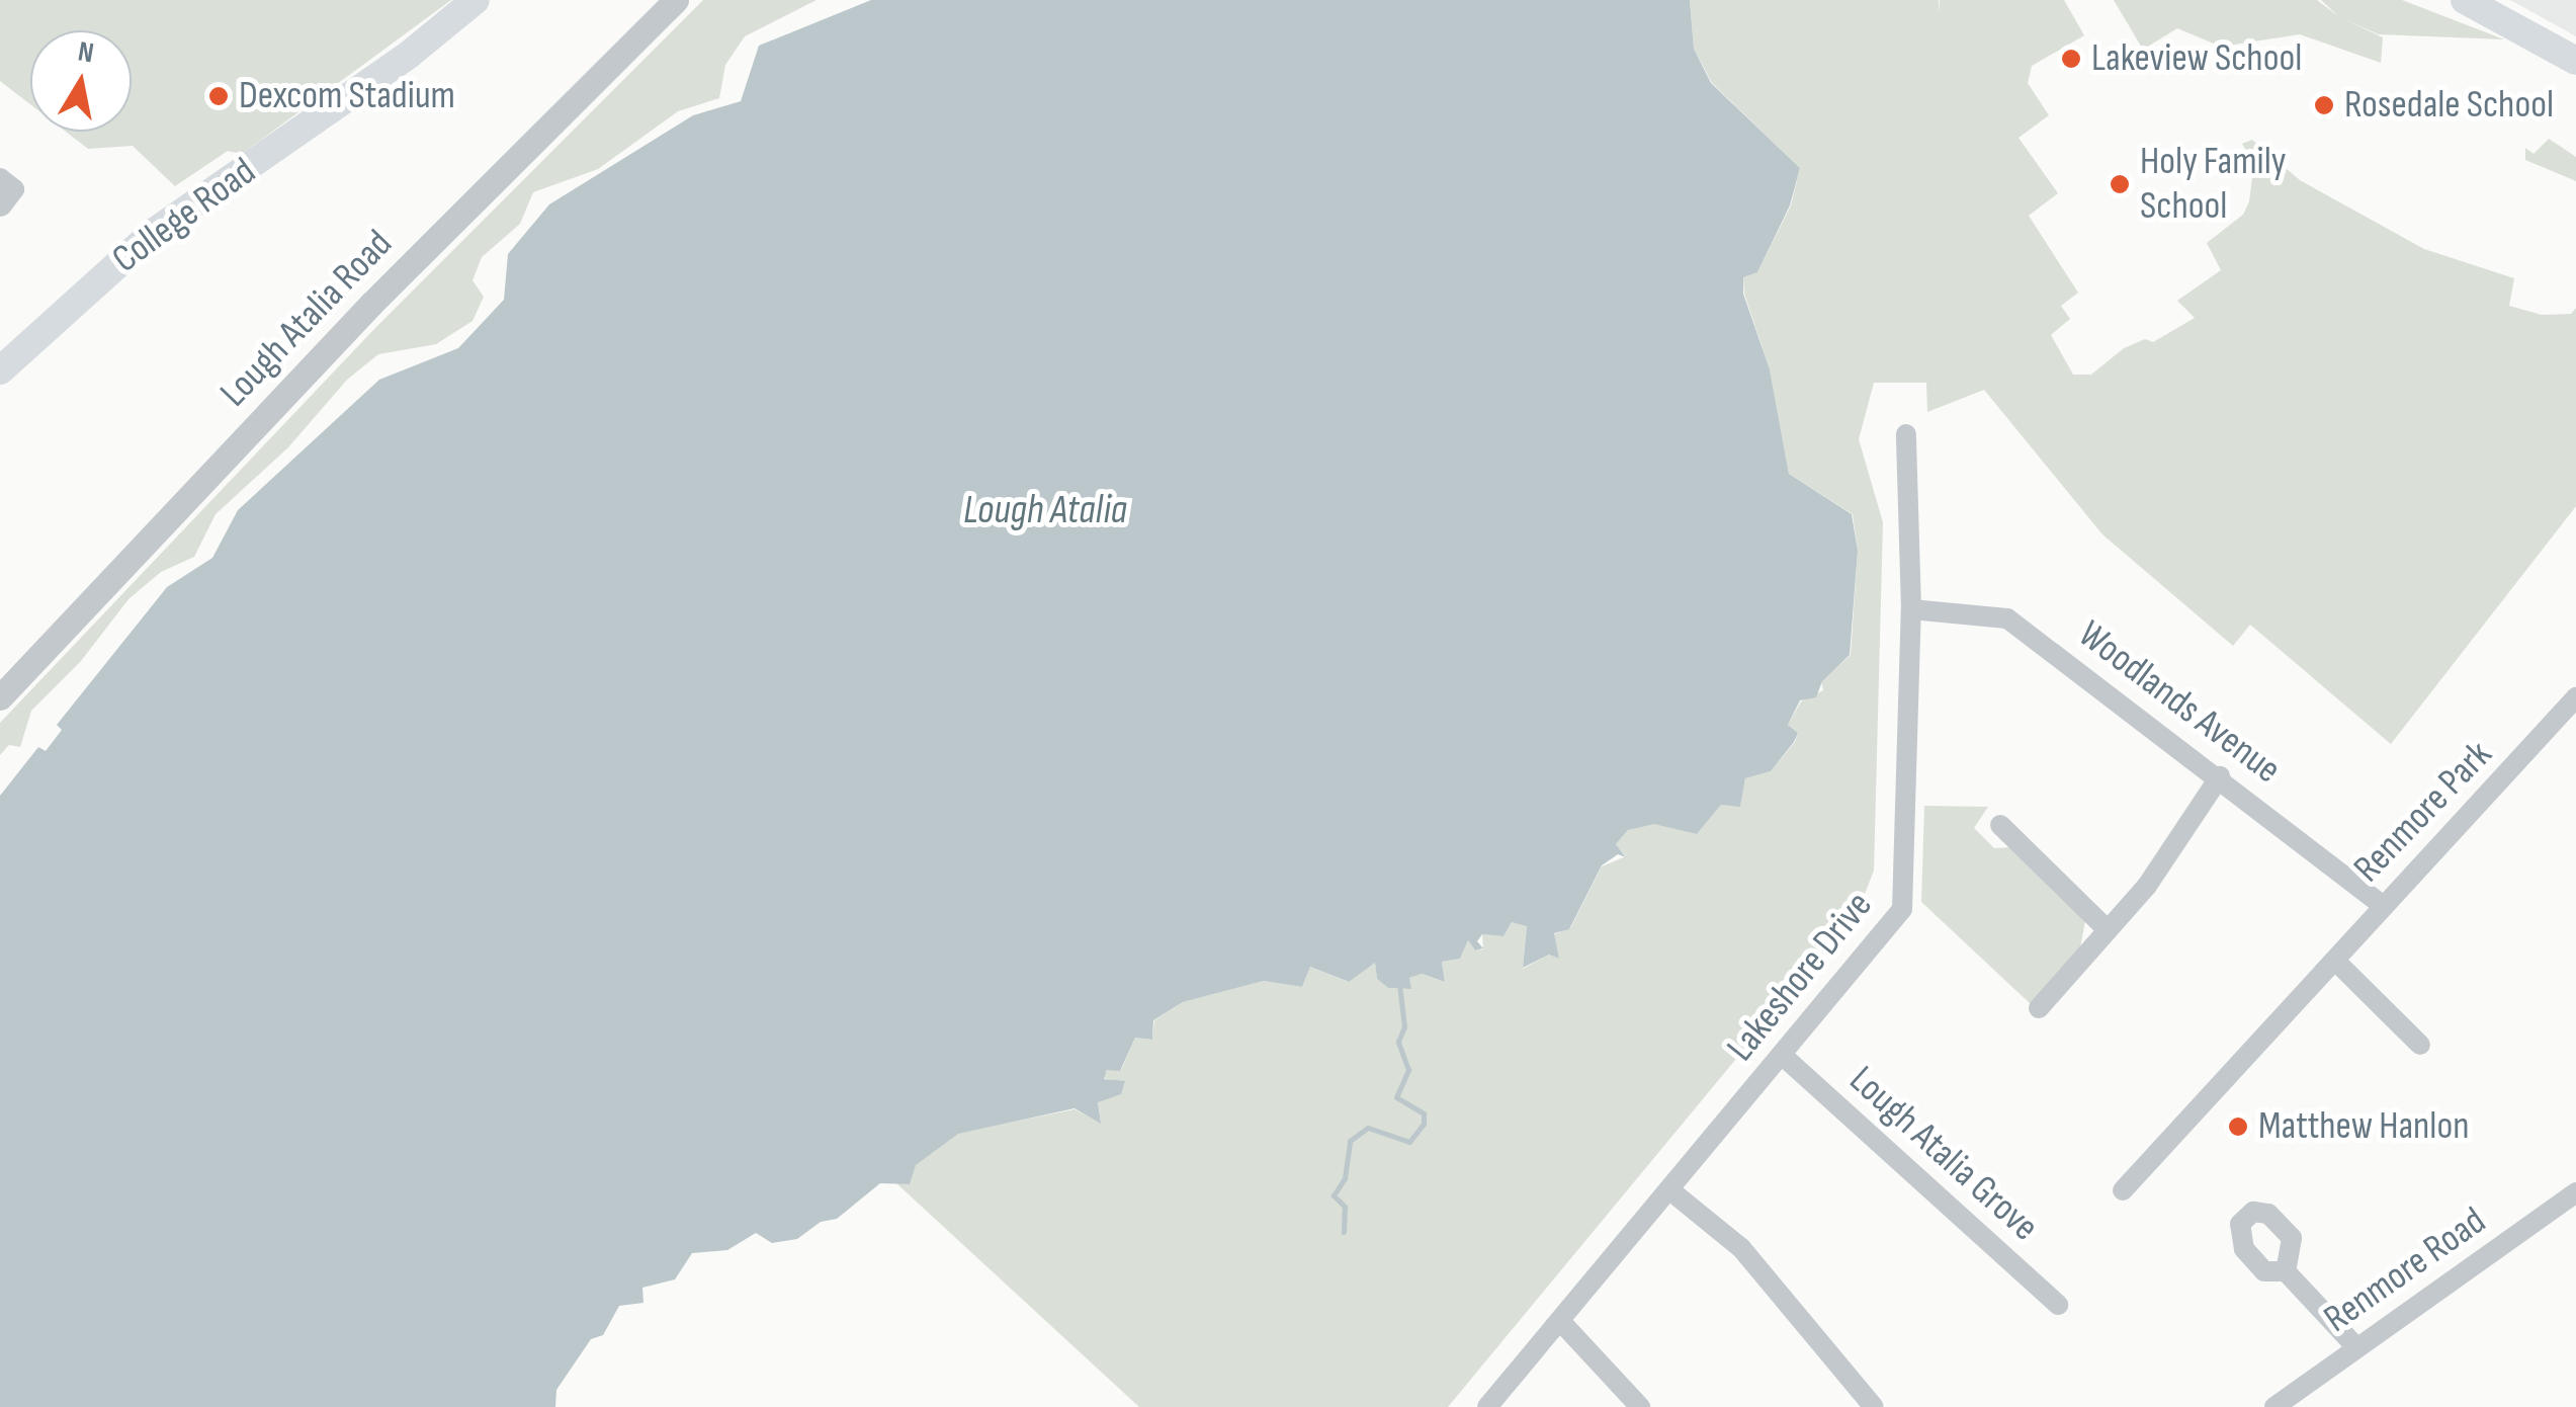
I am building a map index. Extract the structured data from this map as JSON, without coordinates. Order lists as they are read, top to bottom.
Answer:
{
  "streets": {
    "main road": ["College Road"],
    "street": [
      "Lough Atalia Road",
      "Woodlands Avenue",
      "Renmore Park",
      "Lakeshore Drive",
      "Lough Atalia Grove",
      "Renmore Road"
    ]
  },
  "crossings": [
    ["Woodlands Avenue", "Renmore Park"],
    ["Woodlands Avenue", "Lakeshore Drive"],
    ["Lakeshore Drive", "Lough Atalia Grove"]
  ],
  "water": ["Lough Atalia"],
  "places": [
    "Lakeview School",
    "Dexcom Stadium",
    "Rosedale School",
    "Holy Family School",
    "Matthew Hanlon"
  ],
  "north": "top"
}
